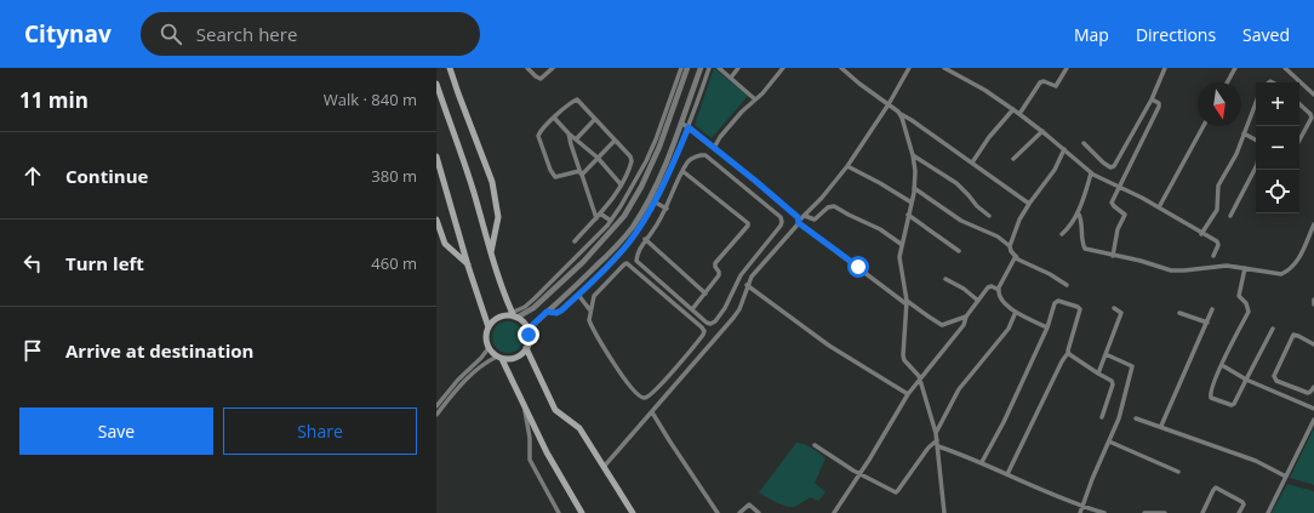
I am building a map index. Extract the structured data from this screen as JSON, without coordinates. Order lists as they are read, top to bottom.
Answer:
{
  "north": "bottom",
  "page": {
    "header": "Citynav",
    "search": "Search here",
    "nav": ["Map", "Directions", "Saved"],
    "heading": ["11 min", "Walk · 840 m"],
    "map_buttons": ["+", "−"],
    "list": [
      ["Continue", "380 m"],
      ["Turn left", "460 m"],
      "Arrive at destination"
    ],
    "buttons": ["Save", "Share"]
  }
}
